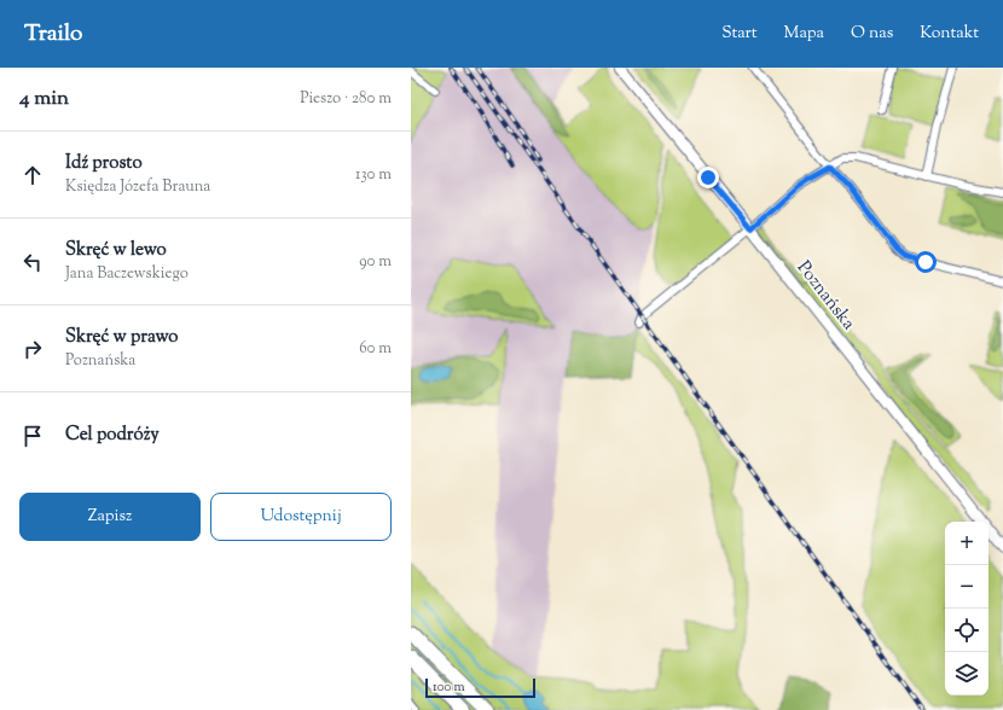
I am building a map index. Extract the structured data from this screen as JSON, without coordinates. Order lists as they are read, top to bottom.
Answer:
{
  "streets": {
    "main road": ["Poznańska"]
  },
  "scale_bar": "100 m",
  "page": {
    "header": "Trailo",
    "nav": [
      "Start",
      "Mapa",
      "O nas",
      "Kontakt"
    ],
    "heading": ["4 min", "Pieszo · 280 m"],
    "list": [
      ["Idź prosto", "Księdza Józefa Brauna", "130 m"],
      ["Skręć w lewo", "Jana Baczewskiego", "90 m"],
      ["Skręć w prawo", "Poznańska", "60 m"],
      "Cel podróży"
    ],
    "buttons": ["Zapisz", "Udostępnij"],
    "map_buttons": ["+", "−"],
    "scale": "100 m"
  }
}
